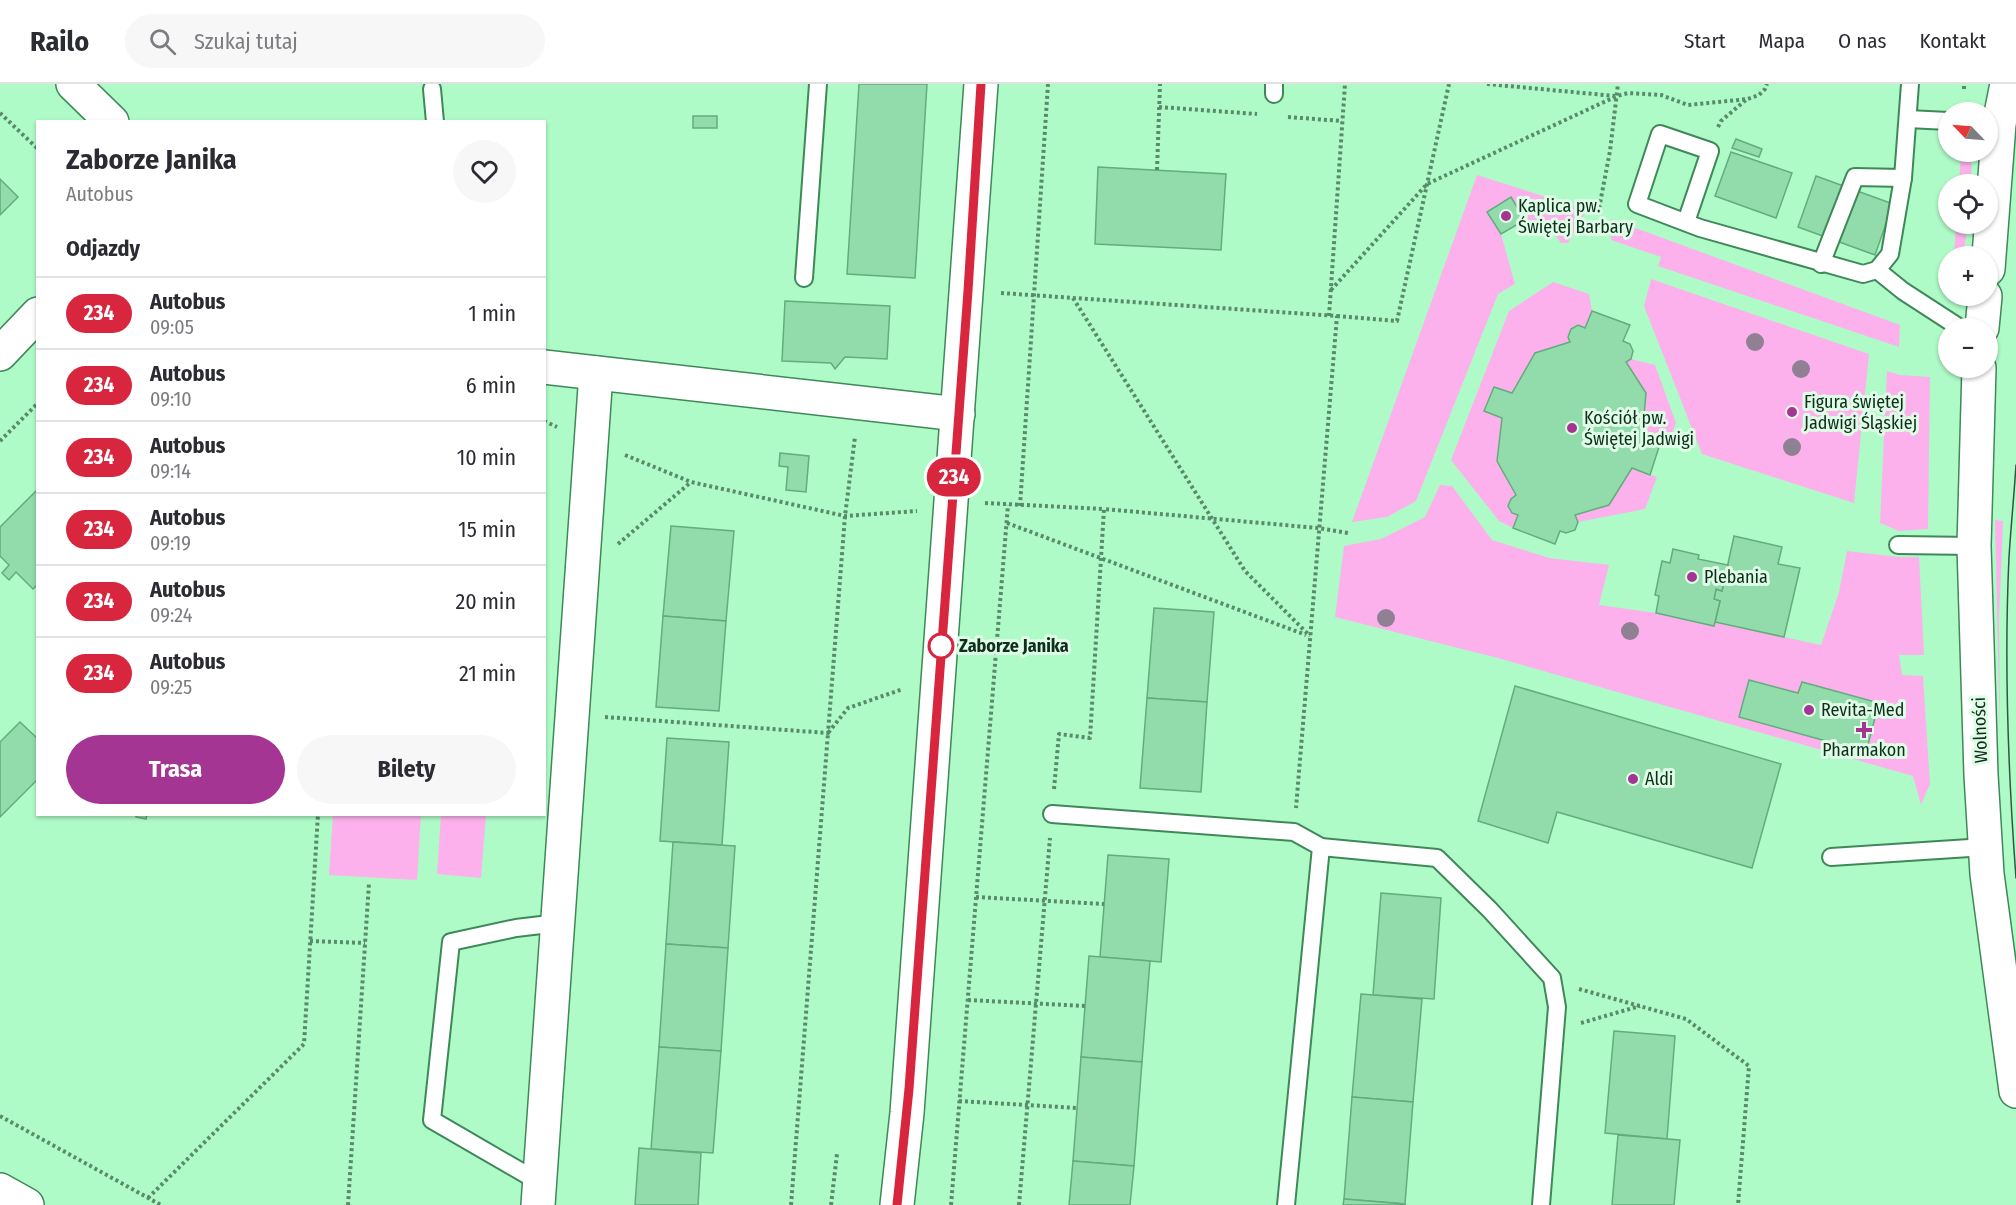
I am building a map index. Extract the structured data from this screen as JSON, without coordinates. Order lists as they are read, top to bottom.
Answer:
{
  "streets": {
    "street": ["Wolności"]
  },
  "places": {
    "other": [
      "Kaplica pw. Świętej Barbary",
      "Figura świętej Jadwigi Śląskiej",
      "Kościół pw. Świętej Jadwigi",
      "Plebania",
      "Zaborze Janika",
      "Revita-Med",
      "Aldi"
    ],
    "health": ["Pharmakon"]
  },
  "lines": ["bus line 234"],
  "north": "top left",
  "page": {
    "header": "Railo",
    "search": "Szukaj tutaj",
    "nav": [
      "Start",
      "Mapa",
      "O nas",
      "Kontakt"
    ],
    "on_map": "234",
    "map_buttons": ["+", "−"],
    "heading": [
      ["Zaborze Janika", "Autobus"],
      "Odjazdy"
    ],
    "list": [
      {
        "mark": "234",
        "name": "Autobus",
        "note": "09:05",
        "value": "1 min"
      },
      {
        "mark": "234",
        "name": "Autobus",
        "note": "09:10",
        "value": "6 min"
      },
      {
        "mark": "234",
        "name": "Autobus",
        "note": "09:14",
        "value": "10 min"
      },
      {
        "mark": "234",
        "name": "Autobus",
        "note": "09:19",
        "value": "15 min"
      },
      {
        "mark": "234",
        "name": "Autobus",
        "note": "09:24",
        "value": "20 min"
      },
      {
        "mark": "234",
        "name": "Autobus",
        "note": "09:25",
        "value": "21 min"
      }
    ],
    "buttons": ["Trasa", "Bilety"]
  }
}
